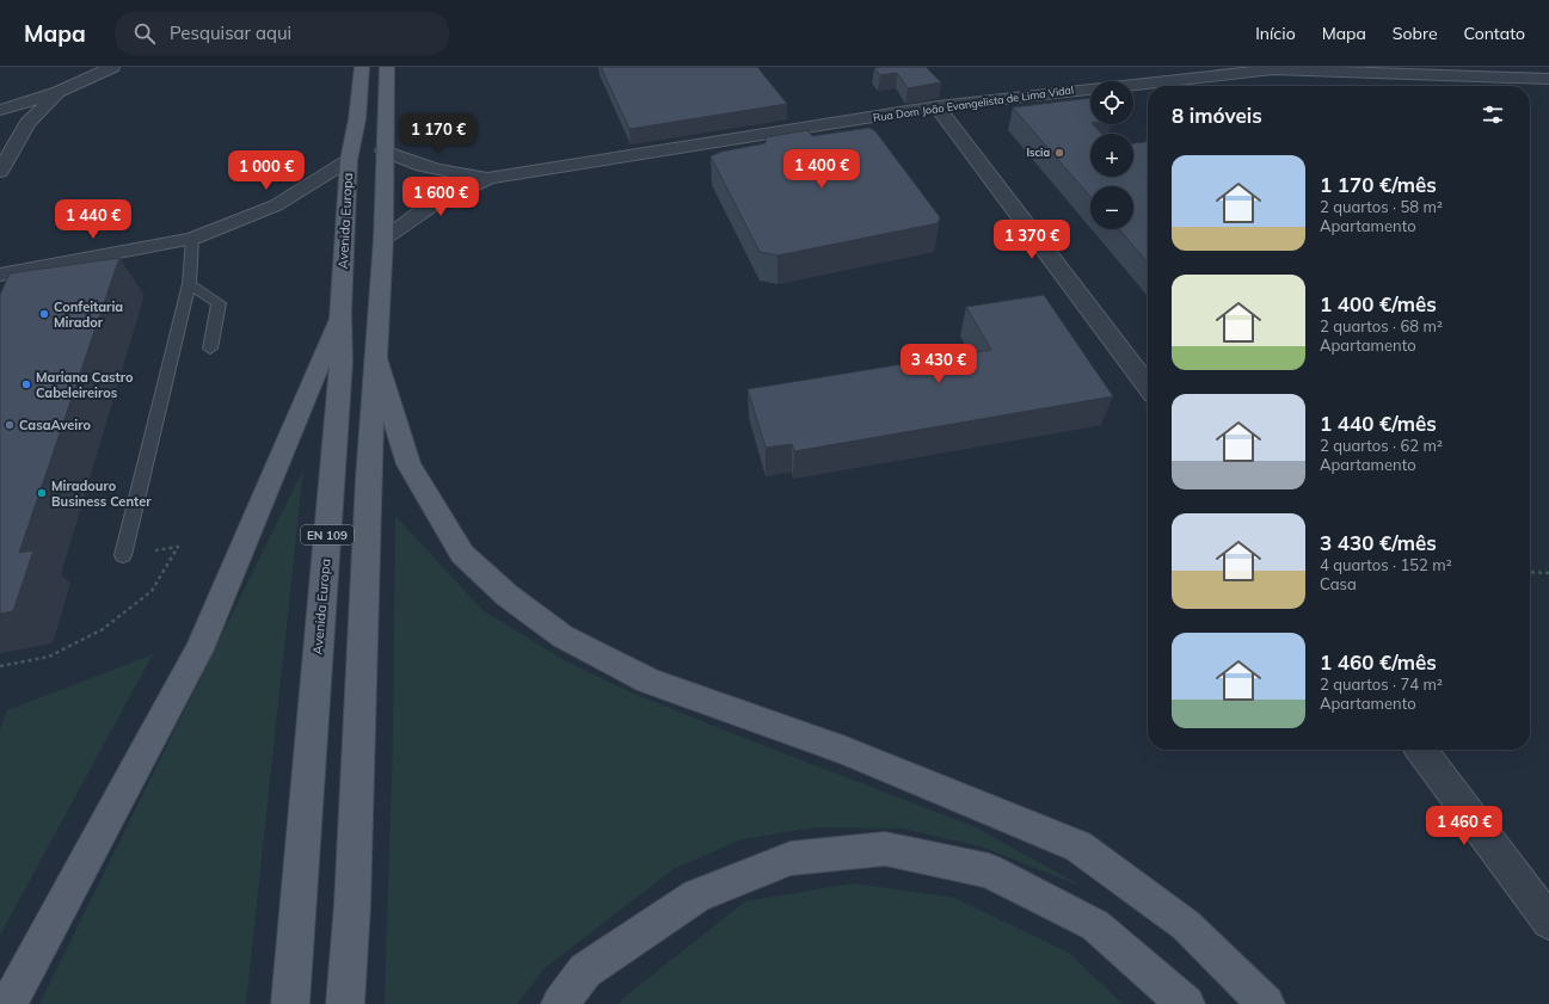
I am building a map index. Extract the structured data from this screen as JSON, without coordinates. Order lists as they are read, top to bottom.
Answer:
{
  "streets": {
    "main road": ["Avenida Europa", "EN 109"],
    "street": ["Rua Dom João Evangelista de Lima Vidal"]
  },
  "places": [
    "Iscia",
    "Confeitaria Mirador",
    "Mariana Castro Cabeleireiros",
    "CasaAveiro",
    "Miradouro Business Center"
  ],
  "page": {
    "header": "Mapa",
    "search": "Pesquisar aqui",
    "nav": [
      "Início",
      "Mapa",
      "Sobre",
      "Contato"
    ],
    "map_buttons": ["+", "−"],
    "heading": "8 imóveis",
    "price": [
      "1 170 €",
      "1 400 €",
      "1 000 €",
      "1 600 €",
      "1 440 €",
      "1 370 €",
      "3 430 €",
      "1 460 €"
    ],
    "list": [
      {
        "name": "1 170 €/mês",
        "note": "2 quartos · 58 m² · Apartamento"
      },
      {
        "name": "1 400 €/mês",
        "note": "2 quartos · 68 m² · Apartamento"
      },
      {
        "name": "1 440 €/mês",
        "note": "2 quartos · 62 m² · Apartamento"
      },
      {
        "name": "3 430 €/mês",
        "note": "4 quartos · 152 m² · Casa"
      },
      {
        "name": "1 460 €/mês",
        "note": "2 quartos · 74 m² · Apartamento"
      }
    ]
  }
}
